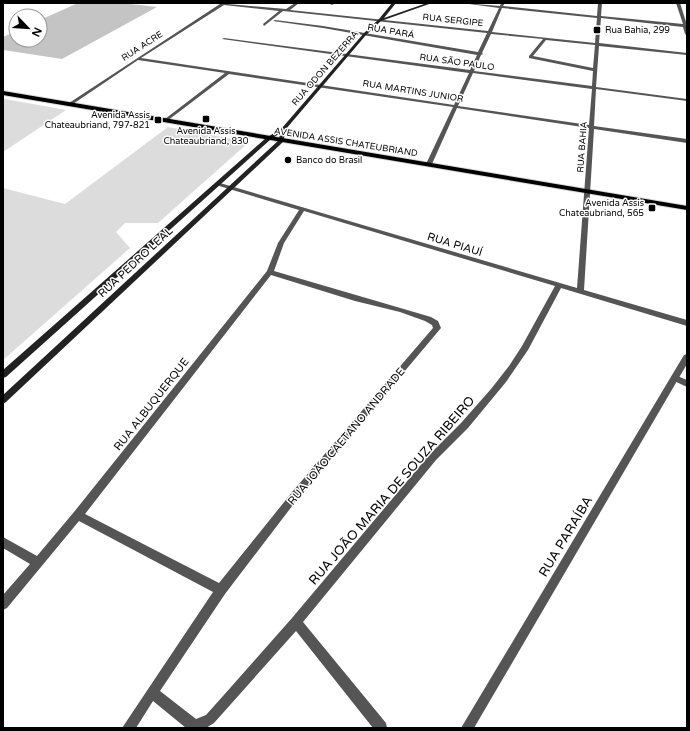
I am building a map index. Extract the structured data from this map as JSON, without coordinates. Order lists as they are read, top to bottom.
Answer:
{
  "streets": {
    "main road": ["RUA ODON BEZERRA", "AVENIDA ASSIS CHATEUBRIAND", "RUA PEDRO LEAL"],
    "street": [
      "RUA SERGIPE",
      "RUA PARÁ",
      "RUA ACRE",
      "RUA SÃO PAULO",
      "RUA MARTINS JUNIOR",
      "RUA BAHIA",
      "RUA PIAUÍ",
      "RUA ALBUQUERQUE",
      "RUA JOÃO CAETANO ANDRADE",
      "RUA JOÃO MARIA DE SOUZA RIBEIRO",
      "RUA PARAÍBA"
    ]
  },
  "crossings": [
    ["RUA SERGIPE", "RUA ACRE"],
    ["RUA SERGIPE", "RUA ODON BEZERRA"],
    ["RUA SERGIPE", "RUA BAHIA"],
    ["RUA PARÁ", "RUA ODON BEZERRA"],
    ["RUA ACRE", "RUA MARTINS JUNIOR"],
    ["RUA ACRE", "AVENIDA ASSIS CHATEUBRIAND"],
    ["RUA SÃO PAULO", "RUA ODON BEZERRA"],
    ["RUA SÃO PAULO", "RUA BAHIA"],
    ["RUA ODON BEZERRA", "RUA MARTINS JUNIOR"],
    ["RUA ODON BEZERRA", "AVENIDA ASSIS CHATEUBRIAND"],
    ["RUA ODON BEZERRA", "RUA PEDRO LEAL"],
    ["RUA MARTINS JUNIOR", "RUA BAHIA"],
    ["AVENIDA ASSIS CHATEUBRIAND", "RUA BAHIA"],
    ["AVENIDA ASSIS CHATEUBRIAND", "RUA PEDRO LEAL"],
    ["RUA BAHIA", "RUA PIAUÍ"],
    ["RUA PIAUÍ", "RUA PEDRO LEAL"],
    ["RUA PIAUÍ", "RUA ALBUQUERQUE"],
    ["RUA PIAUÍ", "RUA JOÃO MARIA DE SOUZA RIBEIRO"],
    ["RUA ALBUQUERQUE", "RUA JOÃO CAETANO ANDRADE"],
    ["RUA JOÃO CAETANO ANDRADE", "RUA JOÃO MARIA DE SOUZA RIBEIRO"]
  ],
  "places": {
    "transit": [
      "Rua Bahia, 299",
      "Avenida Assis Chateaubriand, 830",
      "Avenida Assis Chateaubriand, 797-821",
      "Avenida Assis Chateaubriand, 565"
    ],
    "other": ["Banco do Brasil"]
  },
  "north": "bottom right"
}
